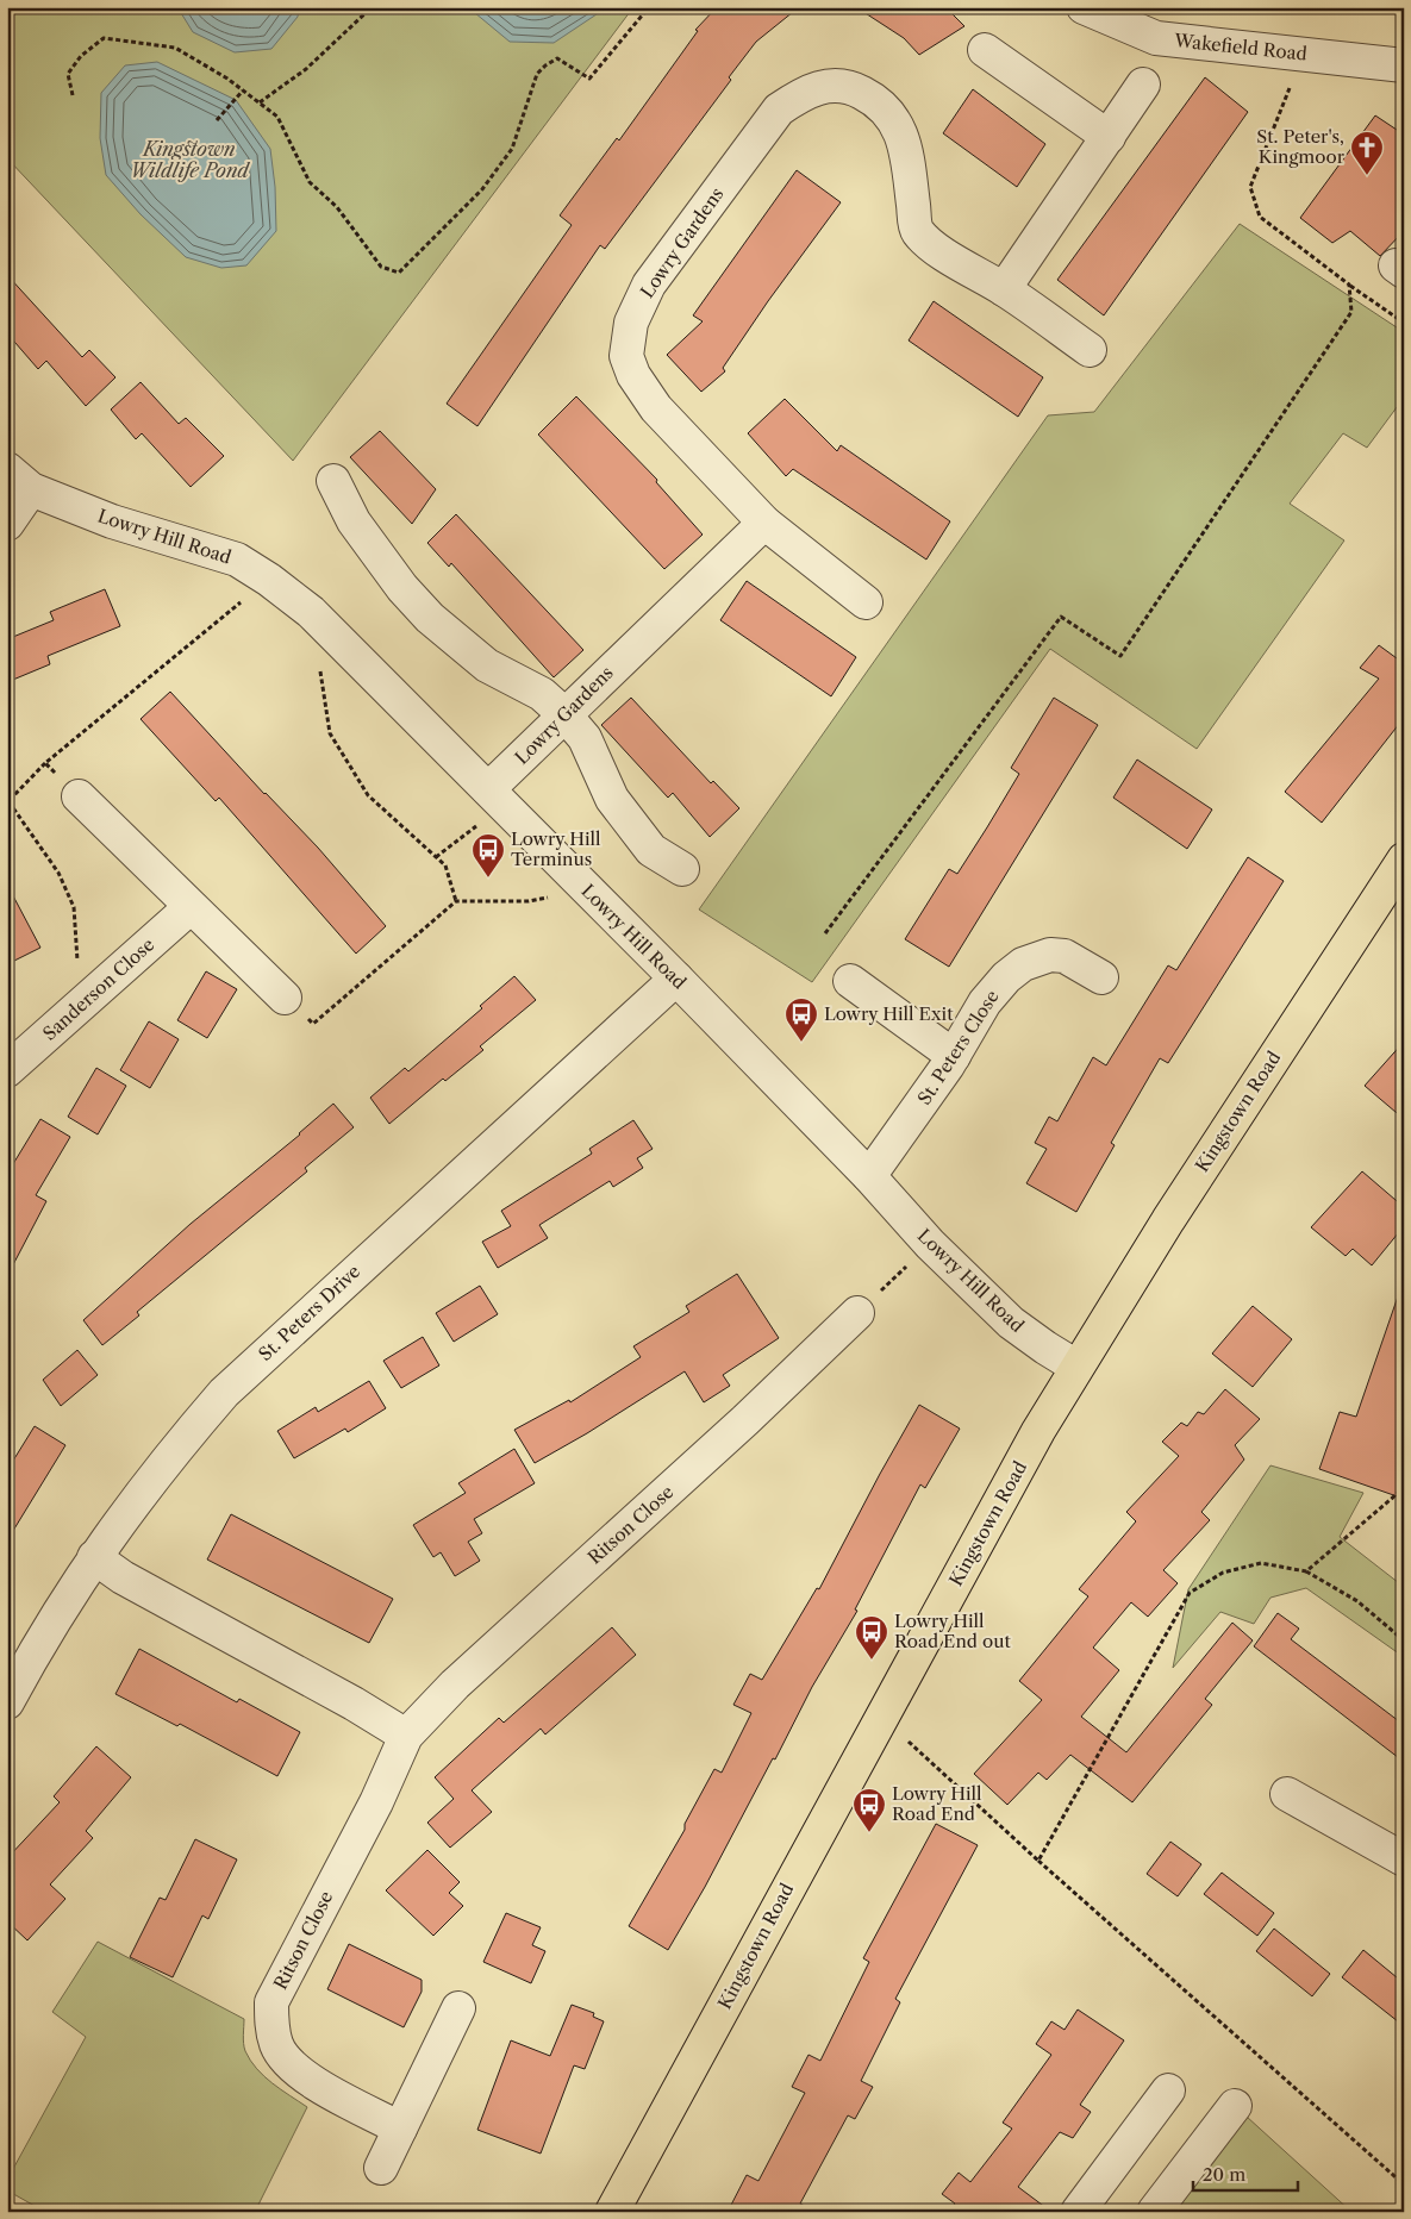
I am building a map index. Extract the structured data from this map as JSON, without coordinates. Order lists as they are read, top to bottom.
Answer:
{
  "streets": {
    "main road": ["Kingstown Road"],
    "street": [
      "Wakefield Road",
      "Lowry Gardens",
      "Lowry Hill Road",
      "Sanderson Close",
      "St. Peters Close",
      "St. Peters Drive",
      "Ritson Close"
    ]
  },
  "crossings": [
    ["Lowry Gardens", "Lowry Hill Road"],
    ["Lowry Hill Road", "St. Peters Close"],
    ["Lowry Hill Road", "Kingstown Road"],
    ["Lowry Hill Road", "St. Peters Drive"]
  ],
  "water": ["Kingstown Wildlife Pond"],
  "places": {
    "church": ["St. Peter's, Kingmoor"],
    "bus stop": [
      "Lowry Hill Terminus",
      "Lowry Hill Exit",
      "Lowry Hill Road End out",
      "Lowry Hill Road End"
    ]
  },
  "scale_bar": "20 m"
}
